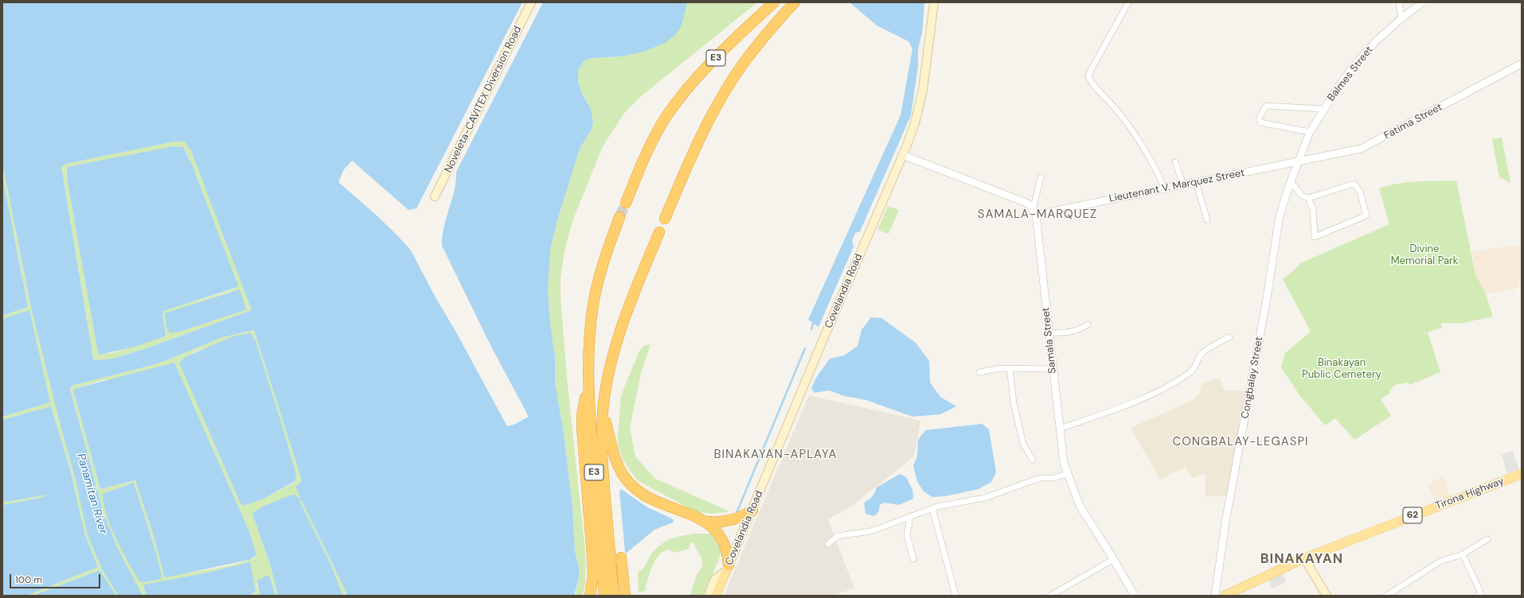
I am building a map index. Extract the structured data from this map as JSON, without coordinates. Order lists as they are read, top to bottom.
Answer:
{
  "streets": {
    "highway": ["E3"],
    "main road": [
      "Noveleta-CAVITEX Diversion Road",
      "Covelandia Road",
      "Tirona Highway",
      "62"
    ],
    "street": [
      "Balmes Street",
      "Fatima Street",
      "Lieutenant V. Marquez Street",
      "Samala Street",
      "Congbalay Street"
    ]
  },
  "crossings": [
    ["Balmes Street", "Fatima Street"],
    ["Balmes Street", "Lieutenant V. Marquez Street"],
    ["Balmes Street", "Congbalay Street"],
    ["Fatima Street", "Lieutenant V. Marquez Street"],
    ["Fatima Street", "Congbalay Street"],
    ["Lieutenant V. Marquez Street", "Samala Street"],
    ["Lieutenant V. Marquez Street", "Congbalay Street"]
  ],
  "districts": [
    "SAMALA-MARQUEZ",
    "CONGBALAY-LEGASPI",
    "BINAKAYAN-APLAYA",
    "BINAKAYAN"
  ],
  "water": ["Panamitan River"],
  "parks": ["Divine Memorial Park", "Binakayan Public Cemetery"],
  "scale_bar": "100 m"
}
